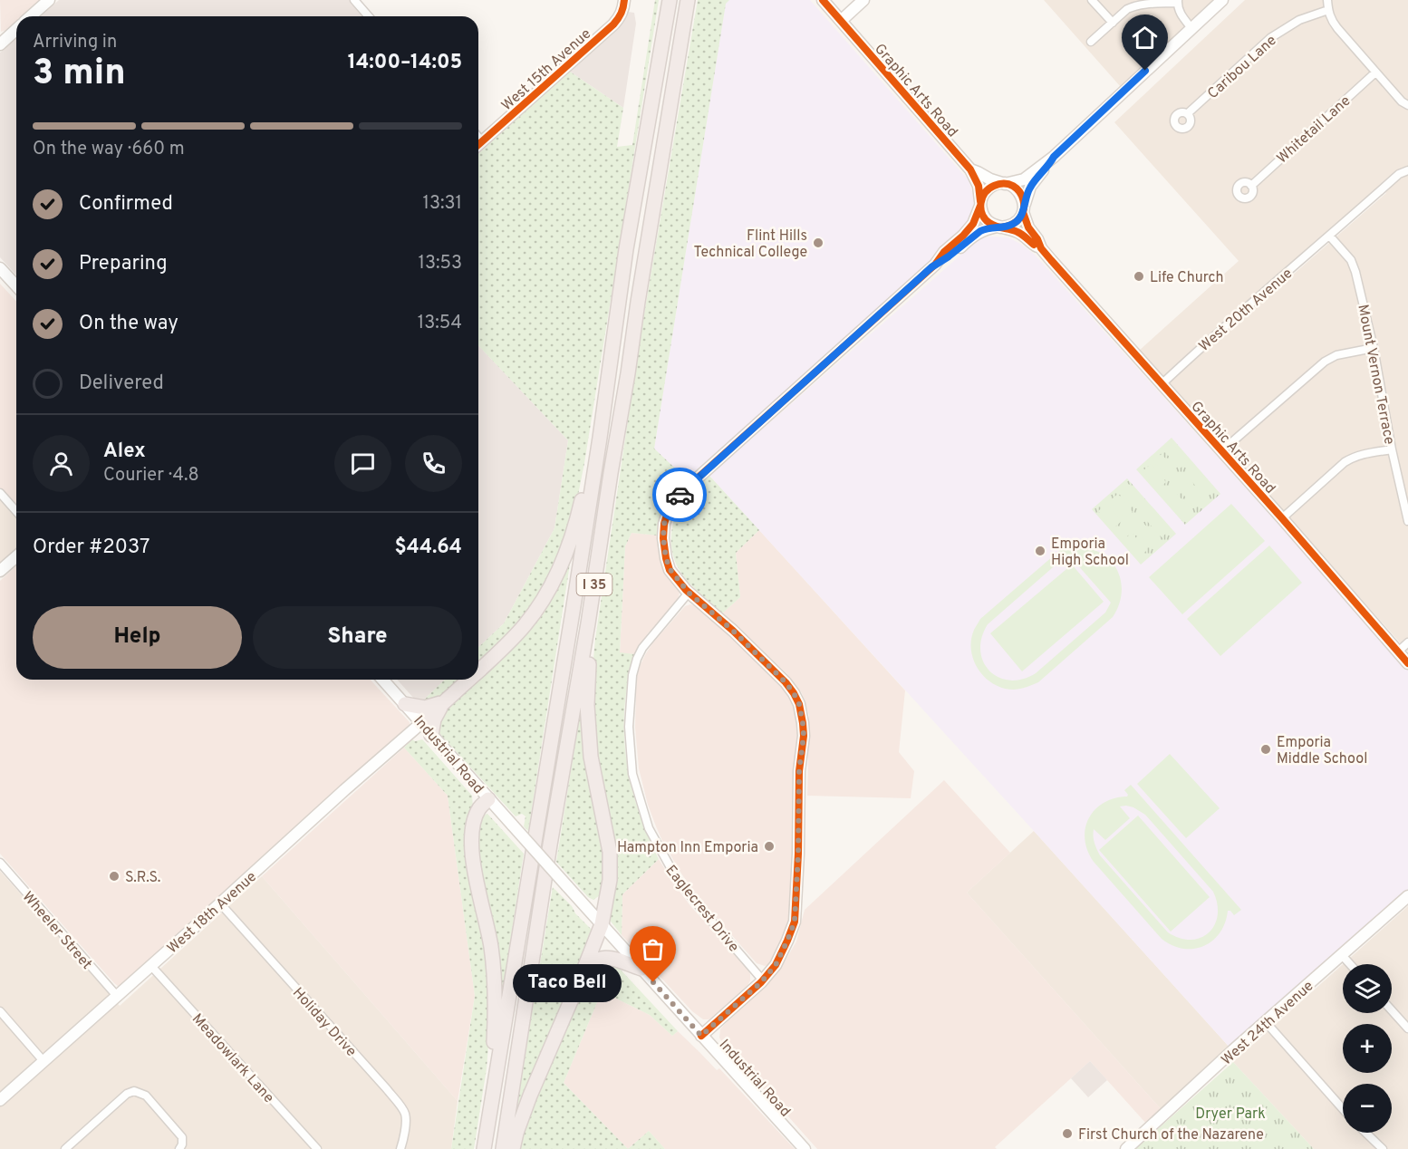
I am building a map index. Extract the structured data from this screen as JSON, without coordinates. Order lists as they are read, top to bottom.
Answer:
{
  "streets": {
    "highway": ["I 35"],
    "street": [
      "Caribou Lane",
      "West 15th Avenue",
      "Graphic Arts Road",
      "Whitetail Lane",
      "West 20th Avenue",
      "Mount Vernon Terrace",
      "Industrial Road",
      "Eaglecrest Drive",
      "West 18th Avenue",
      "Wheeler Street",
      "Holiday Drive",
      "West 24th Avenue",
      "Meadowlark Lane"
    ]
  },
  "crossings": [
    ["Graphic Arts Road", "West 20th Avenue"],
    ["West 20th Avenue", "Mount Vernon Terrace"],
    ["Industrial Road", "West 18th Avenue"],
    ["West 18th Avenue", "Wheeler Street"],
    ["West 18th Avenue", "Holiday Drive"],
    ["West 18th Avenue", "Meadowlark Lane"]
  ],
  "parks": ["Dryer Park"],
  "places": [
    "Flint Hills Technical College",
    "Life Church",
    "Emporia High School",
    "Emporia Middle School",
    "Hampton Inn Emporia",
    "S.R.S.",
    "Taco Bell",
    "First Church of the Nazarene"
  ],
  "page": {
    "heading": ["3 min", "Arriving in", "14:00–14:05"],
    "panel": [
      "Alex",
      "Courier · 4.8",
      "Order #2037",
      "$44.64"
    ],
    "bar": "On the way · 660 m",
    "list": [
      ["Confirmed", "13:31"],
      ["Preparing", "13:53"],
      ["On the way", "13:54"],
      "Delivered"
    ],
    "buttons": ["Help", "Share"],
    "map_buttons": ["+", "−"],
    "bubble": "Taco Bell"
  }
}
